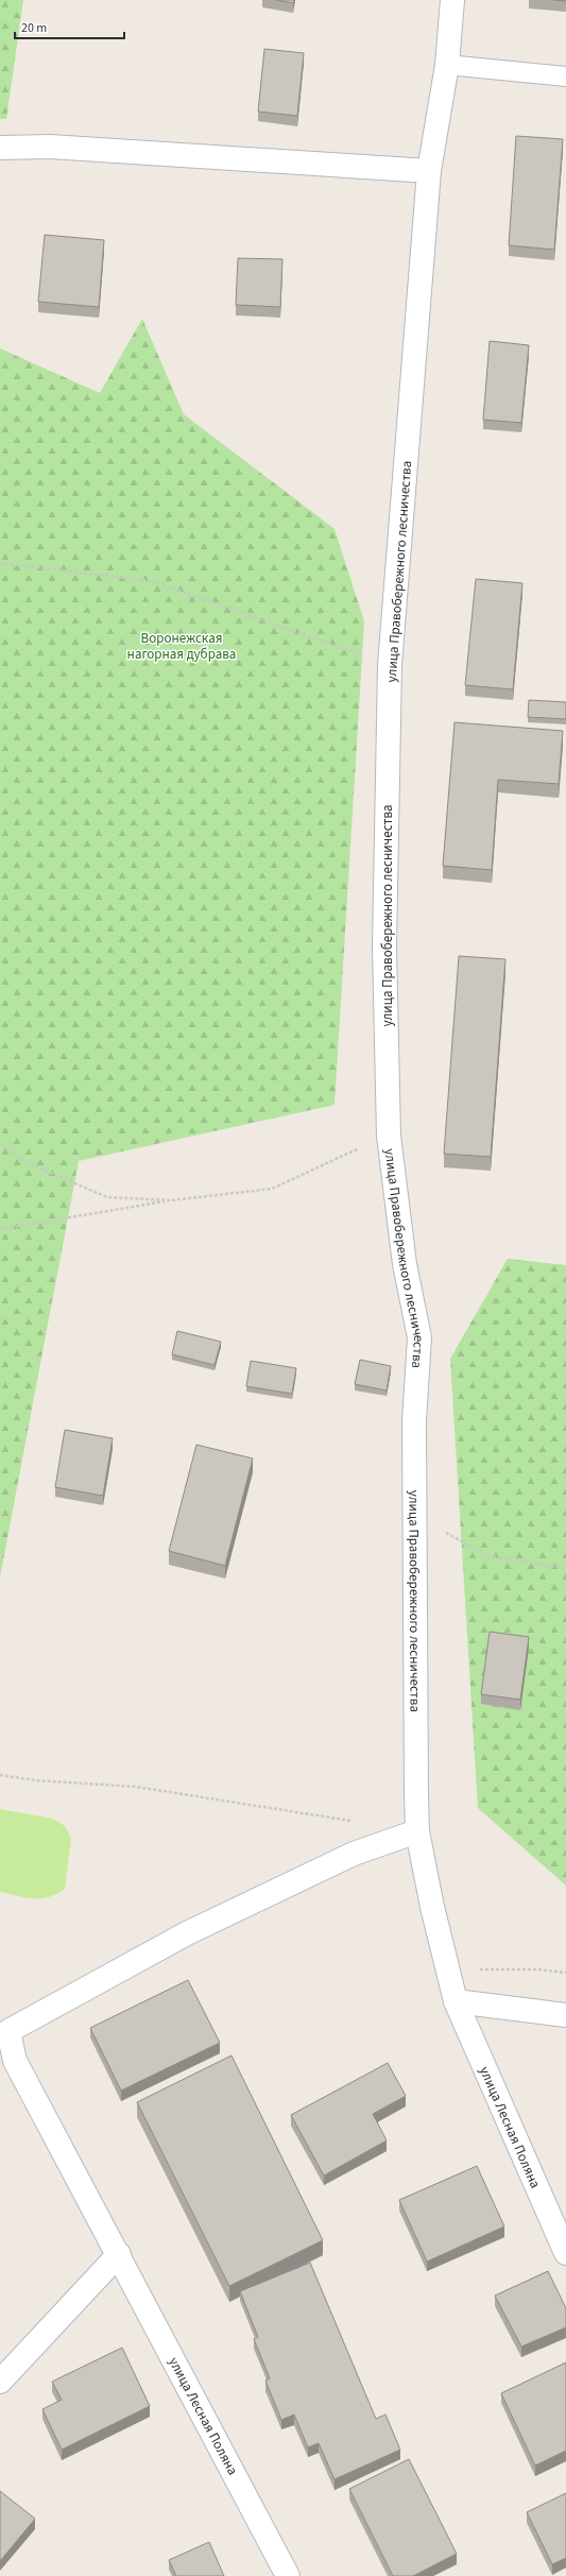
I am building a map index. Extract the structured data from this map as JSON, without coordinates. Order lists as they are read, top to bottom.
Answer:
{
  "streets": {
    "street": ["улица Правобережного лесничества", "улица Лесная Поляна"]
  },
  "crossings": [
    ["улица Правобережного лесничества", "улица Лесная Поляна"]
  ],
  "parks": ["Воронежская нагорная дубрава"],
  "scale_bar": "20 m"
}
